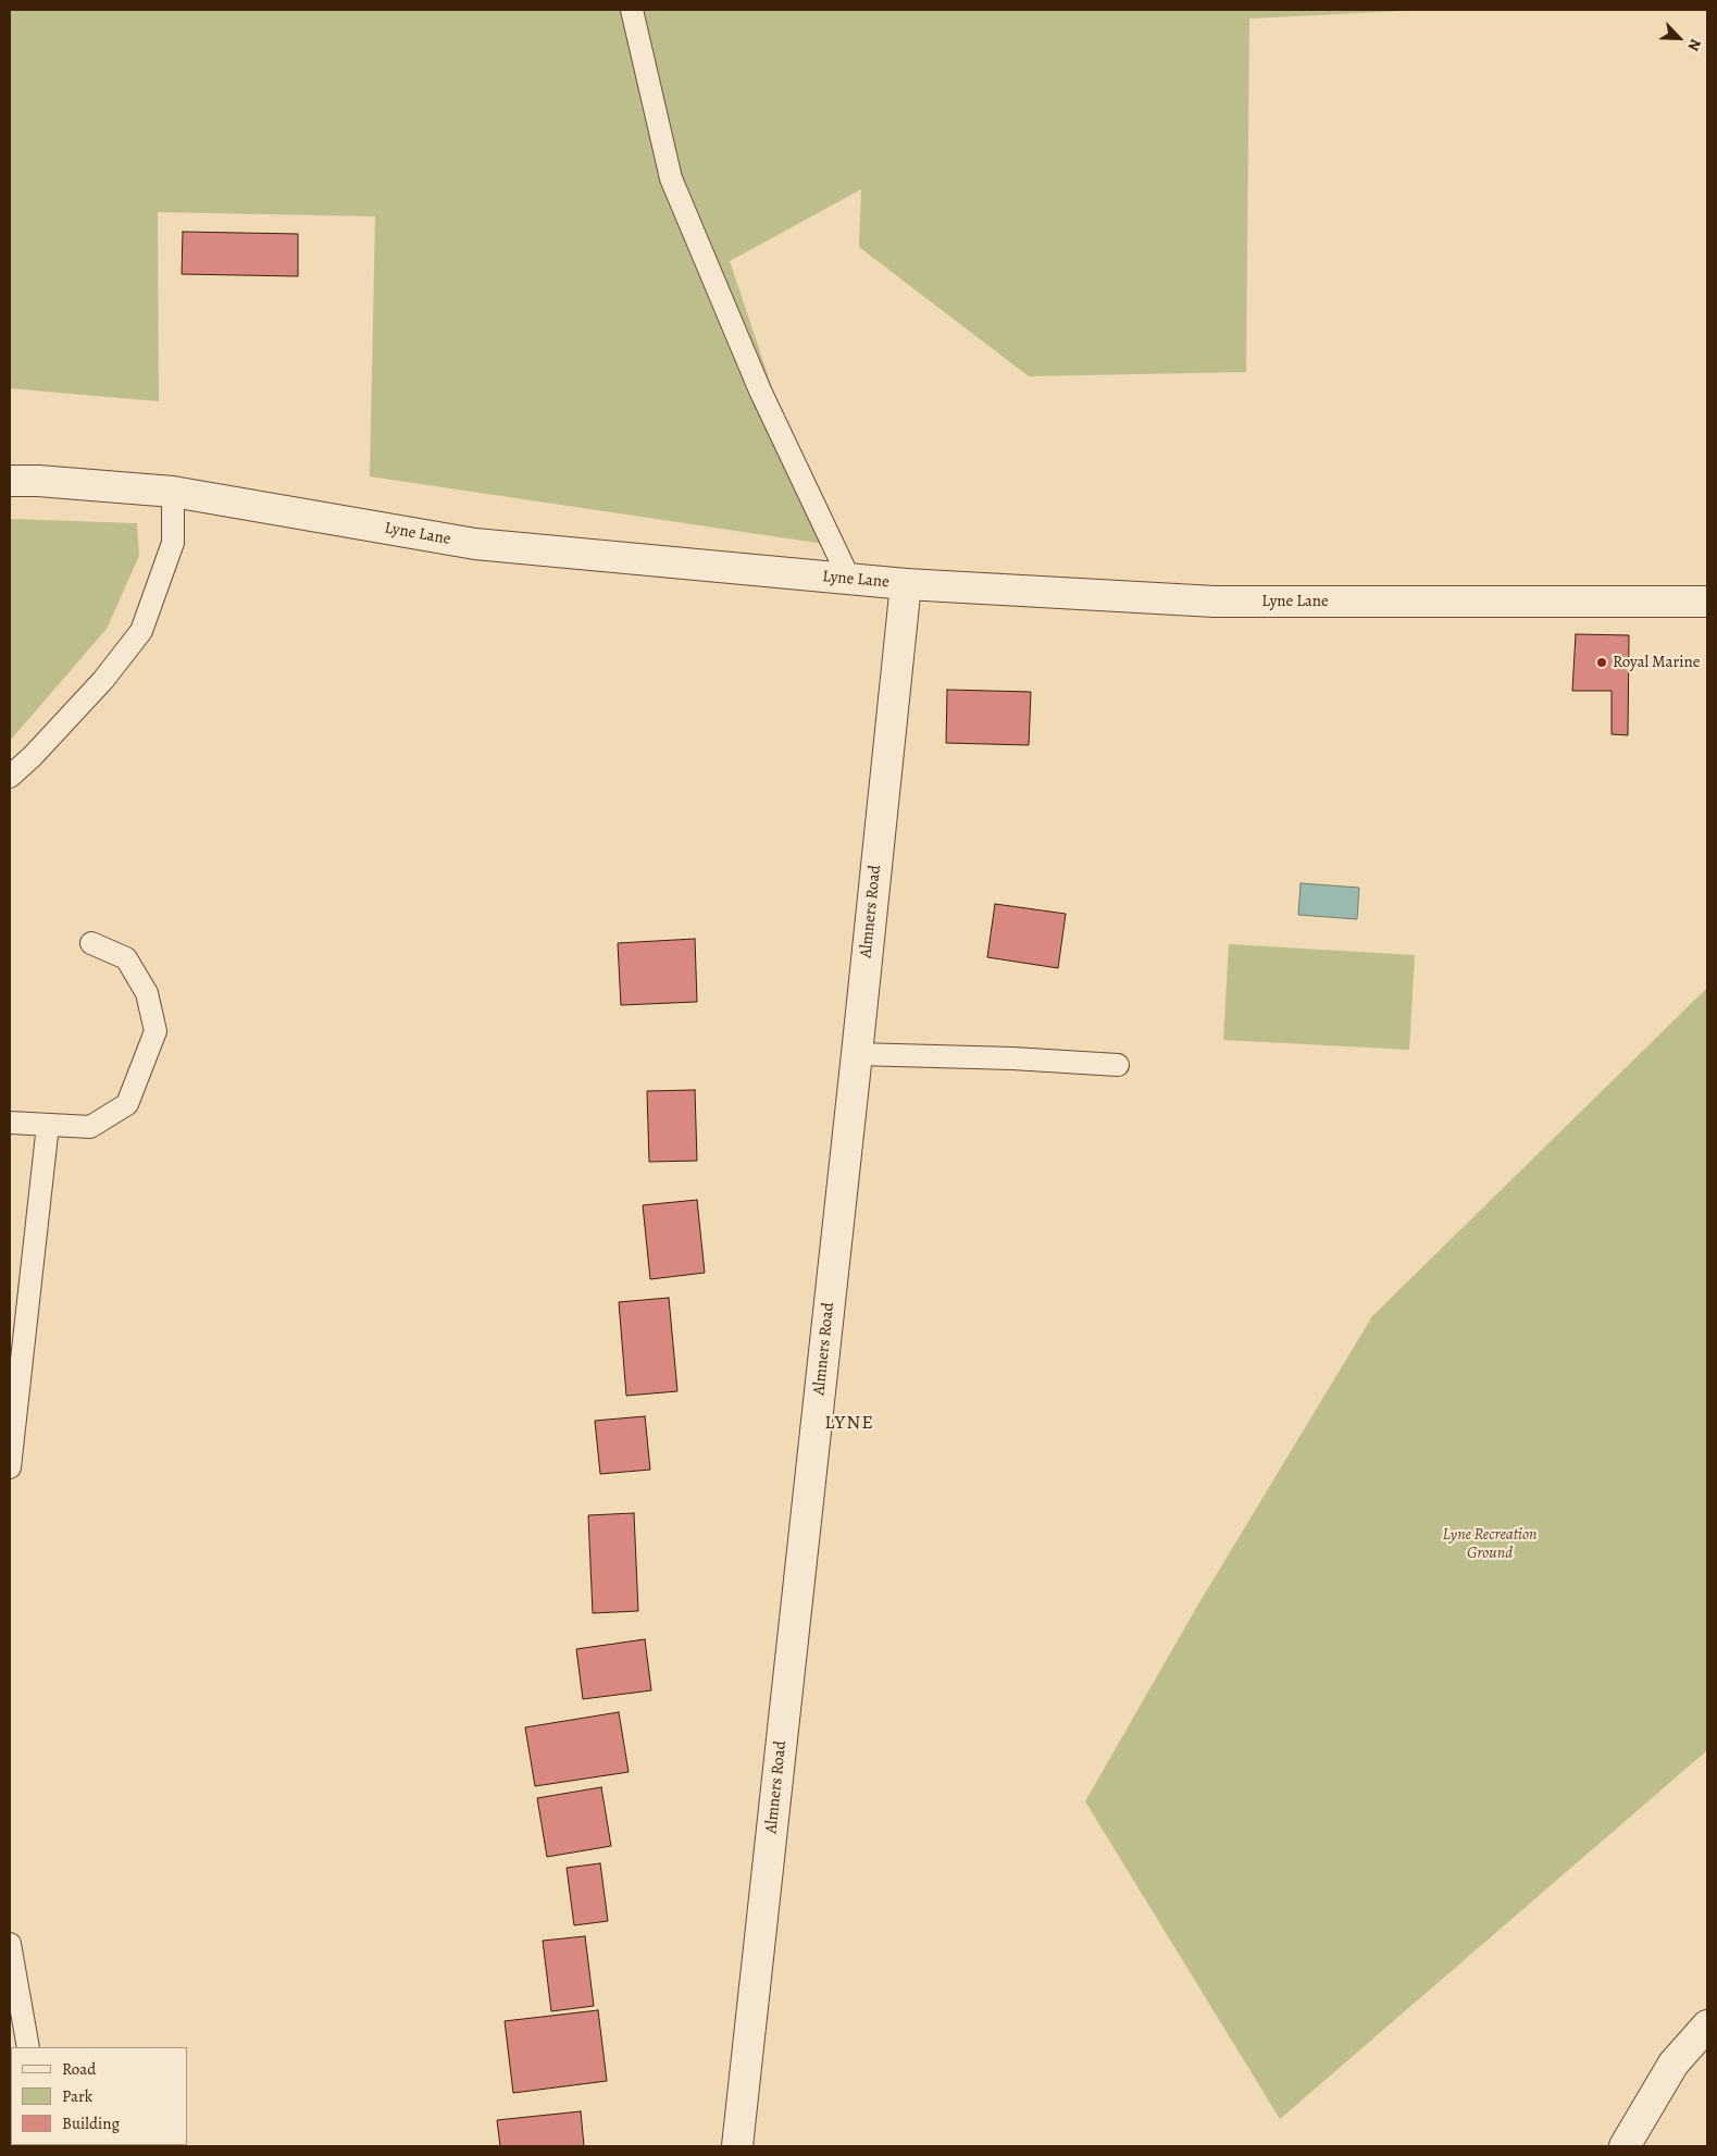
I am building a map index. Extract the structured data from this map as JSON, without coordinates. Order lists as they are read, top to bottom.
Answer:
{
  "streets": {
    "street": ["Lyne Lane", "Almners Road"]
  },
  "crossings": [
    ["Lyne Lane", "Almners Road"]
  ],
  "districts": ["LYNE"],
  "parks": ["Lyne Recreation Ground"],
  "places": ["Royal Marine"],
  "legend": ["Road", "Park", "Building"],
  "north": "bottom right"
}
